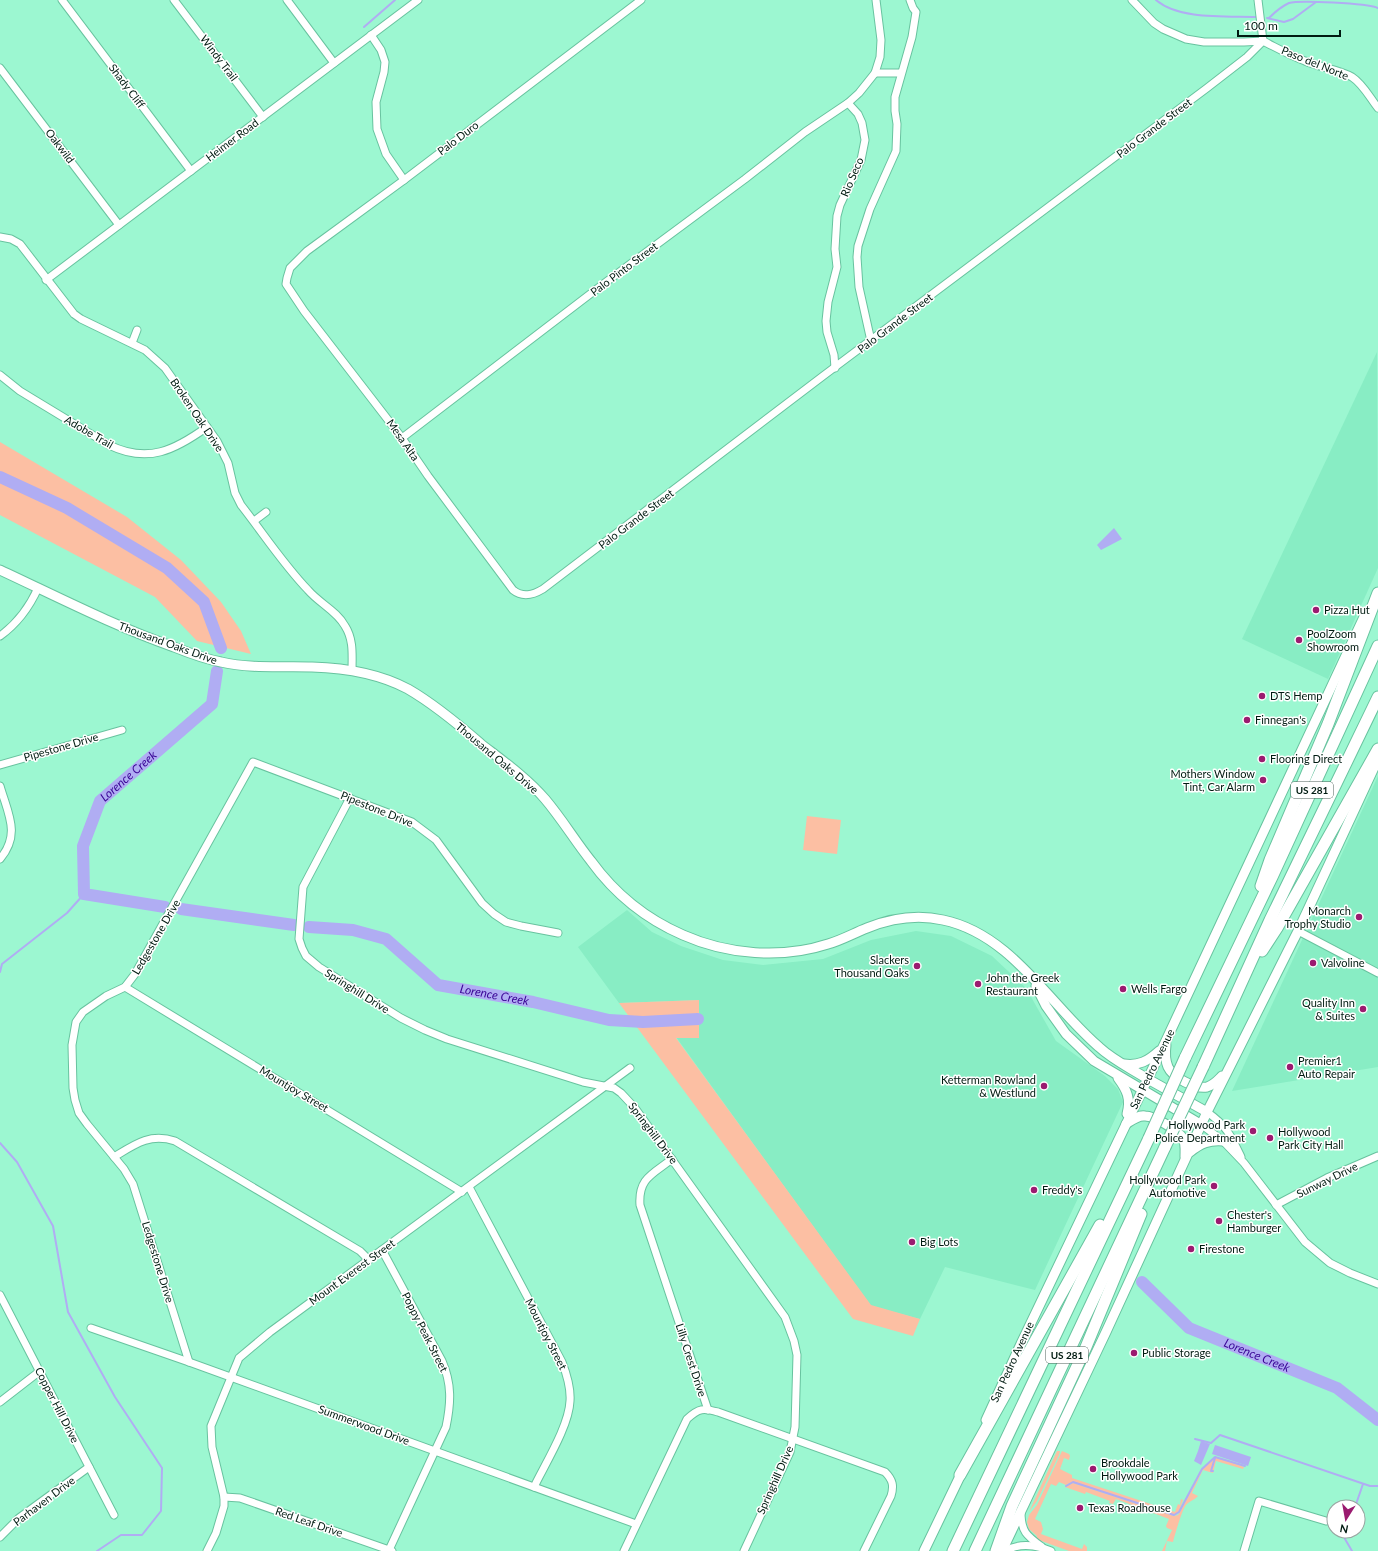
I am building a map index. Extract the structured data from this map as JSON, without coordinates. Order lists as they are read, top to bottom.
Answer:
{
  "streets": {
    "highway": ["US 281"],
    "main road": ["Thousand Oaks Drive", "San Pedro Avenue"],
    "street": [
      "Windy Trail",
      "Paso del Norte",
      "Shady Cliff",
      "Palo Grande Street",
      "Palo Duro",
      "Heimer Road",
      "Oakwild",
      "Rio Seco",
      "Palo Pinto Street",
      "Broken Oak Drive",
      "Adobe Trail",
      "Mesa Alta",
      "Pipestone Drive",
      "Ledgestone Drive",
      "Springhill Drive",
      "Mountjoy Street",
      "Sunway Drive",
      "Mount Everest Street",
      "Poppy Peak Street",
      "Lilly Crest Drive",
      "Copper Hill Drive",
      "Summerwood Drive",
      "Parhaven Drive",
      "Red Leaf Drive"
    ]
  },
  "crossings": [
    ["Windy Trail", "Heimer Road"],
    ["Paso del Norte", "Palo Grande Street"],
    ["Shady Cliff", "Heimer Road"],
    ["Palo Grande Street", "Rio Seco"],
    ["Palo Grande Street", "Mesa Alta"],
    ["Palo Duro", "Mesa Alta"],
    ["Heimer Road", "Oakwild"],
    ["Heimer Road", "Broken Oak Drive"],
    ["Rio Seco", "Palo Pinto Street"],
    ["Palo Pinto Street", "Mesa Alta"],
    ["Broken Oak Drive", "Adobe Trail"],
    ["Broken Oak Drive", "Thousand Oaks Drive"],
    ["Thousand Oaks Drive", "San Pedro Avenue"],
    ["Pipestone Drive", "Ledgestone Drive"],
    ["Pipestone Drive", "Springhill Drive"],
    ["Ledgestone Drive", "Mountjoy Street"],
    ["Ledgestone Drive", "Summerwood Drive"],
    ["Springhill Drive", "Mount Everest Street"],
    ["Springhill Drive", "Lilly Crest Drive"],
    ["Mountjoy Street", "Mount Everest Street"],
    ["Mountjoy Street", "Summerwood Drive"],
    ["Mount Everest Street", "Poppy Peak Street"],
    ["Mount Everest Street", "Summerwood Drive"],
    ["Mount Everest Street", "Red Leaf Drive"],
    ["Poppy Peak Street", "Summerwood Drive"],
    ["Poppy Peak Street", "Red Leaf Drive"],
    ["Lilly Crest Drive", "Summerwood Drive"],
    ["Copper Hill Drive", "Parhaven Drive"]
  ],
  "water": ["Lorence Creek"],
  "places": [
    "Pizza Hut",
    "PoolZoom Showroom",
    "DTS Hemp",
    "Finnegan's",
    "Flooring Direct",
    "Mothers Window Tint, Car Alarm",
    "Monarch Trophy Studio",
    "Valvoline",
    "Slackers Thousand Oaks",
    "John the Greek Restaurant",
    "Wells Fargo",
    "Quality Inn & Suites",
    "Premier1 Auto Repair",
    "Ketterman Rowland & Westlund",
    "Hollywood Park Police Department",
    "Hollywood Park City Hall",
    "Hollywood Park Automotive",
    "Freddy's",
    "Chester's Hamburger",
    "Big Lots",
    "Firestone",
    "Public Storage",
    "Brookdale Hollywood Park",
    "Texas Roadhouse"
  ],
  "scale_bar": "100 m",
  "north": "bottom"
}
